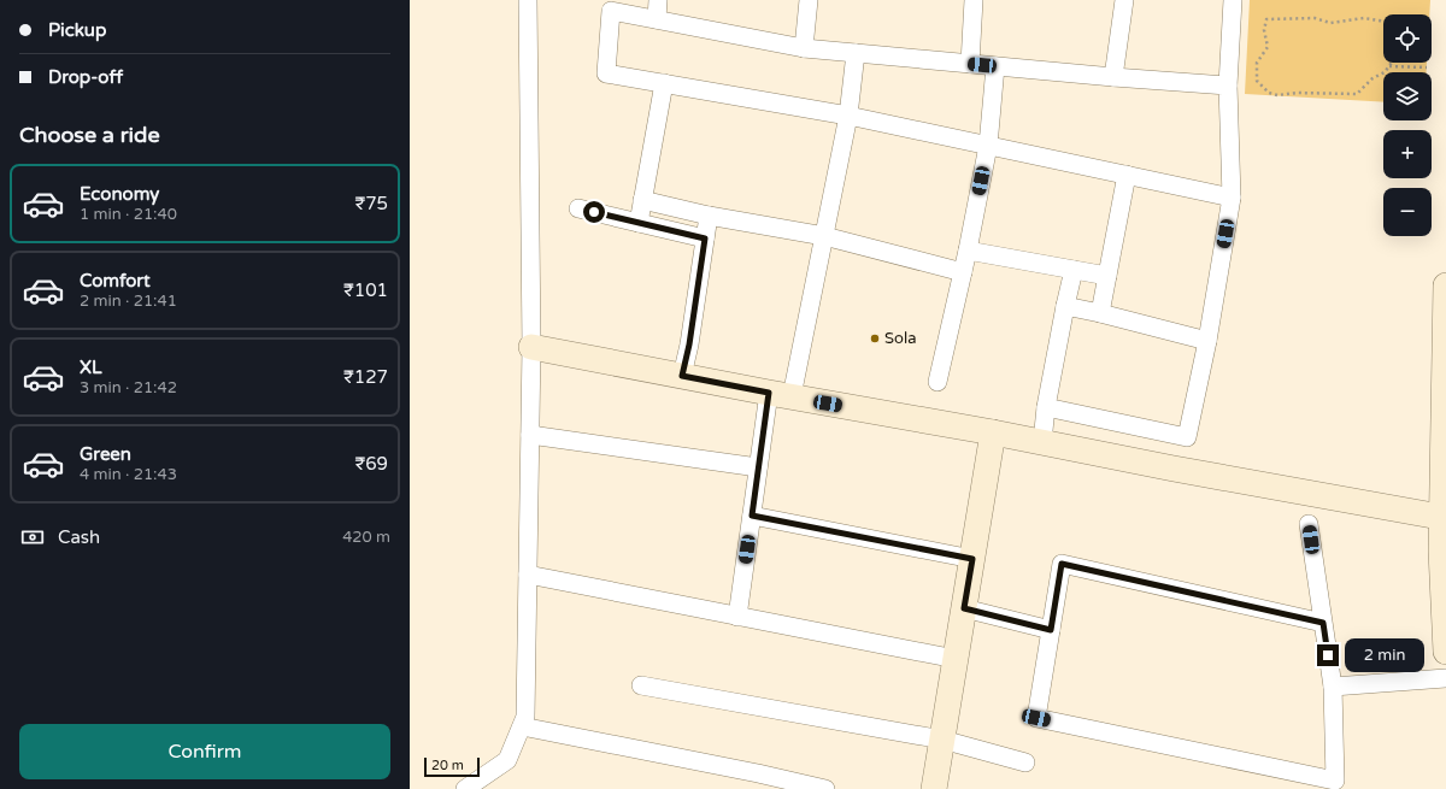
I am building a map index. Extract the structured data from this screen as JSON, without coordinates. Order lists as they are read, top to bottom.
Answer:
{
  "places": ["Sola"],
  "scale_bar": "20 m",
  "page": {
    "banner": ["Pickup", "Drop-off"],
    "map_buttons": ["+", "−"],
    "heading": "Choose a ride",
    "list": [
      {
        "name": "Economy",
        "note": "1 min · 21:40",
        "value": "₹75"
      },
      {
        "name": "Comfort",
        "note": "2 min · 21:41",
        "value": "₹101"
      },
      {
        "name": "XL",
        "note": "3 min · 21:42",
        "value": "₹127"
      },
      {
        "name": "Green",
        "note": "4 min · 21:43",
        "value": "₹69"
      }
    ],
    "pay": ["Cash", "420 m"],
    "bubble": "2 min",
    "buttons": "Confirm",
    "scale": "20 m"
  }
}
